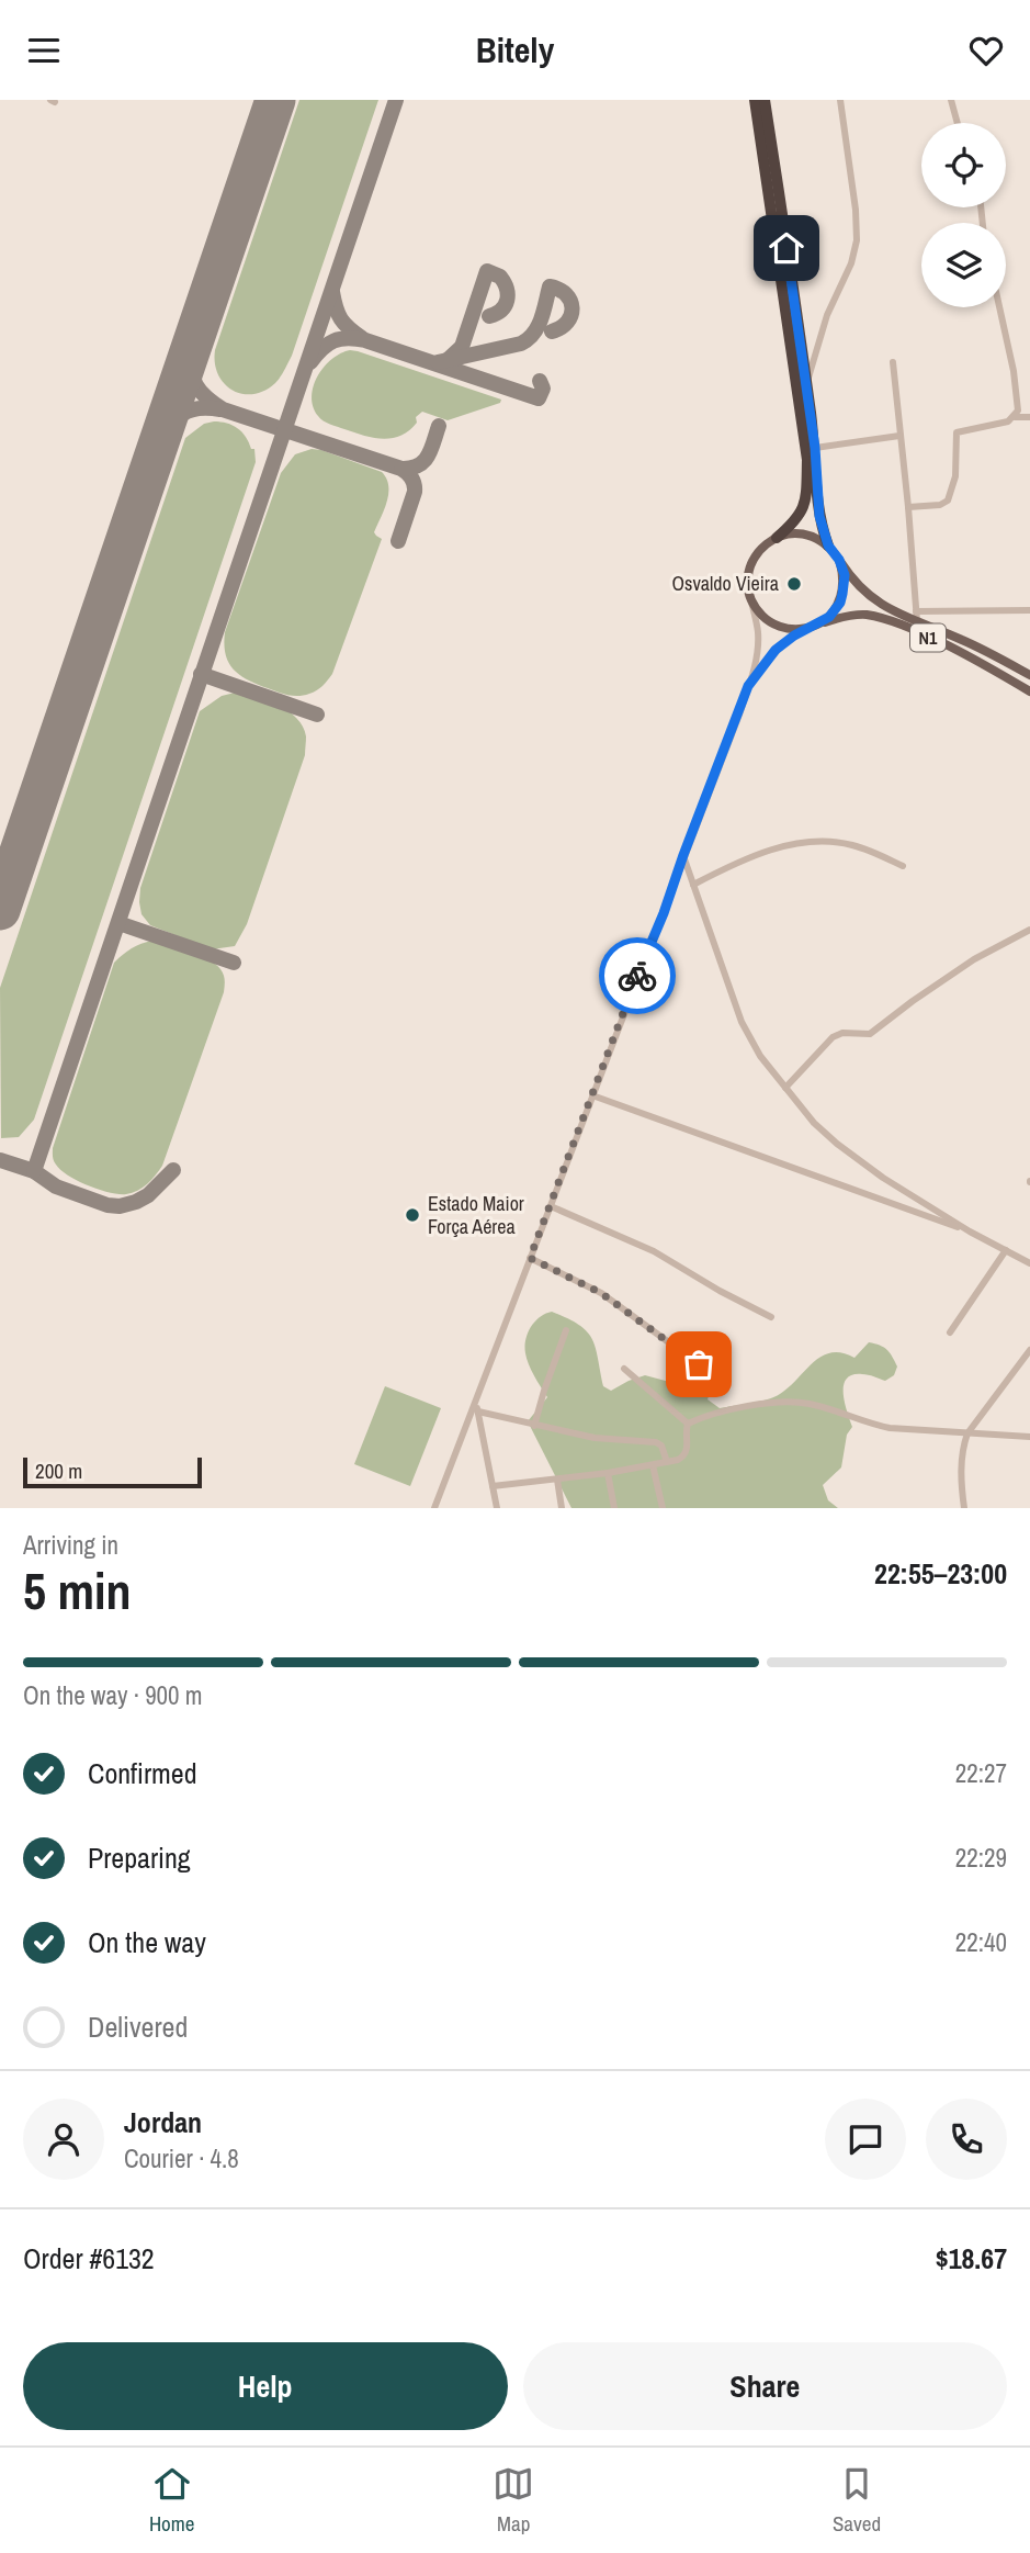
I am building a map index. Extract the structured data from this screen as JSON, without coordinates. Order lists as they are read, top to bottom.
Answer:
{
  "streets": {
    "main road": ["N1"]
  },
  "places": ["Osvaldo Vieira", "Estado Maior Força Aérea"],
  "scale_bar": "200 m",
  "page": {
    "header": "Bitely",
    "scale": "200 m",
    "heading": ["5 min", "Arriving in", "22:55–23:00"],
    "panel": [
      "Jordan",
      "Courier · 4.8",
      "Order #6132",
      "$18.67"
    ],
    "bar": "On the way · 900 m",
    "list": [
      ["Confirmed", "22:27"],
      ["Preparing", "22:29"],
      ["On the way", "22:40"],
      "Delivered"
    ],
    "buttons": ["Help", "Share"],
    "tabs": ["Home", "Map", "Saved"]
  }
}
